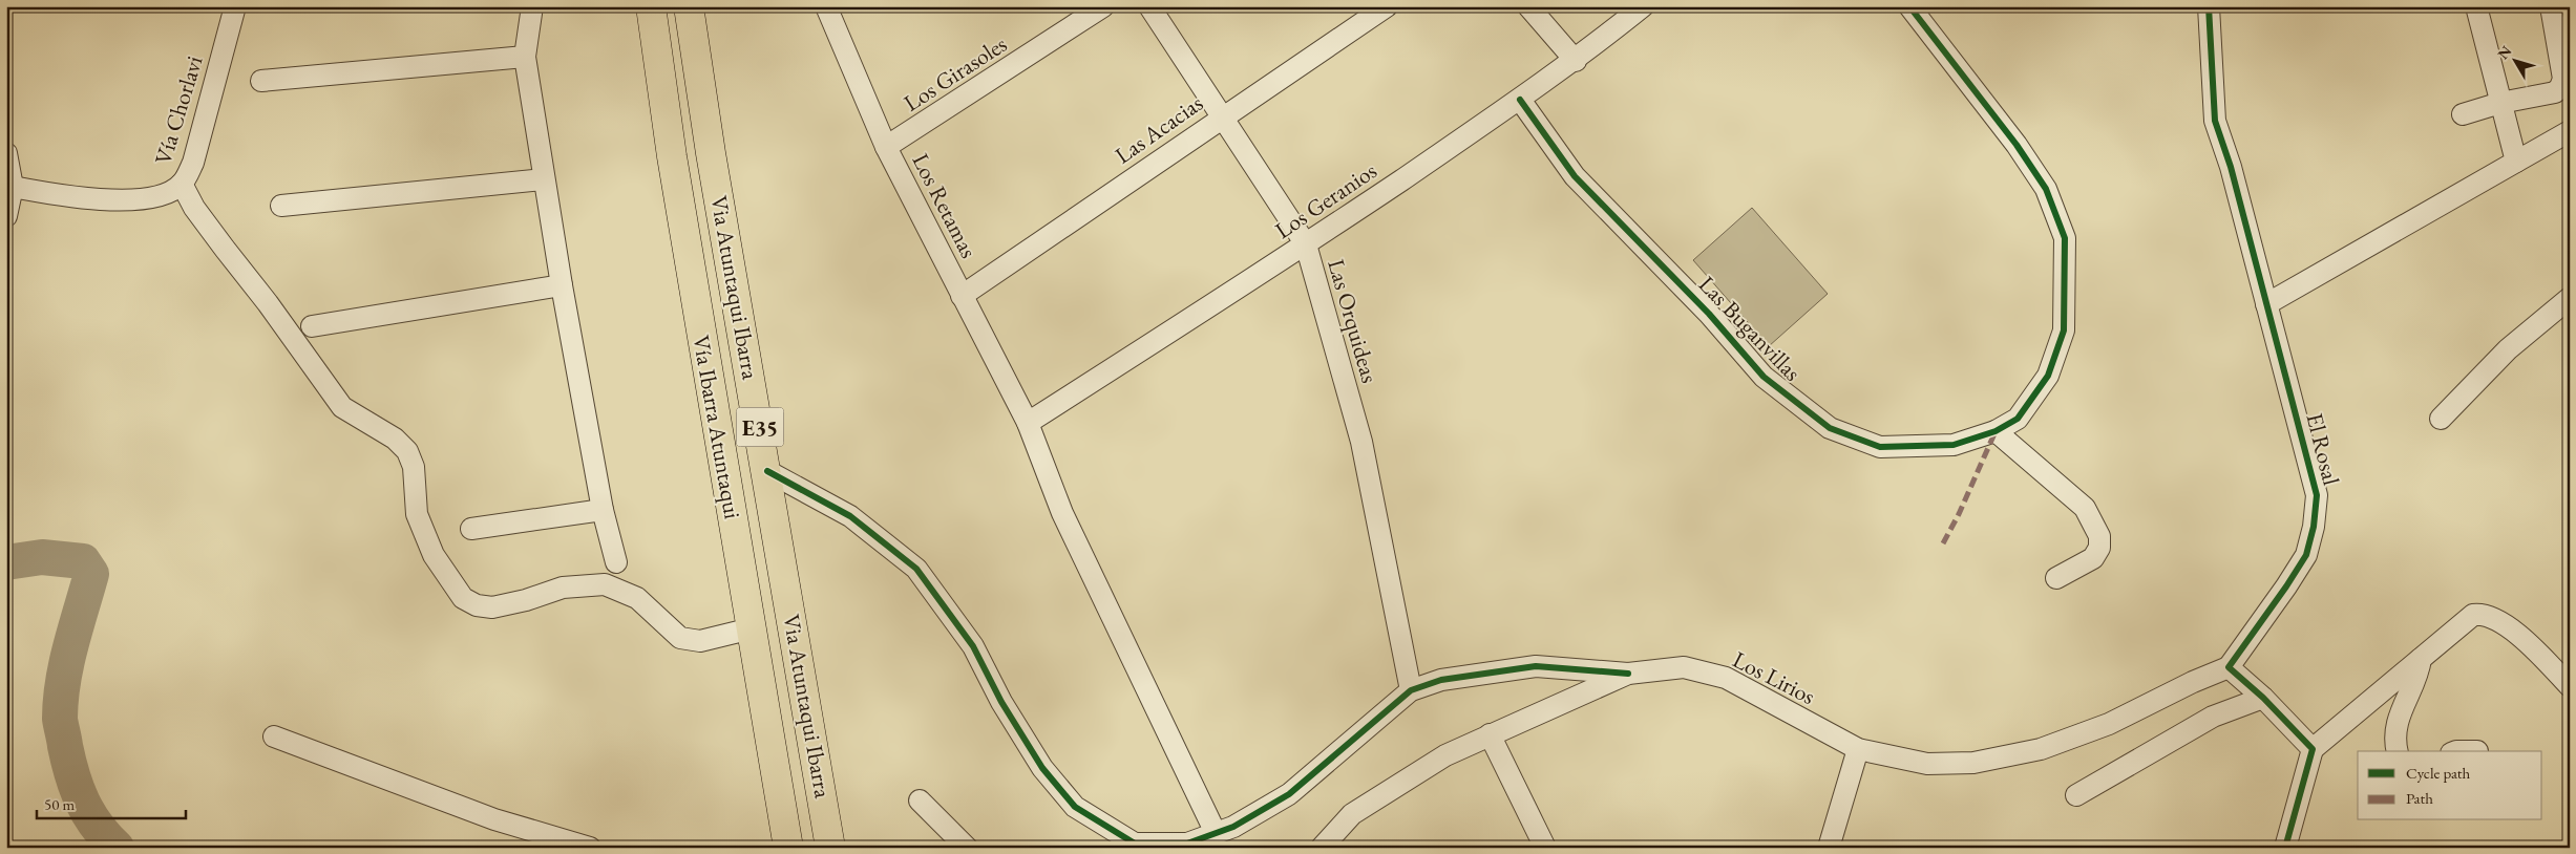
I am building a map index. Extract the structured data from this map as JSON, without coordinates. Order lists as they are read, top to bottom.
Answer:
{
  "streets": {
    "highway": ["Via Atuntaqui Ibarra", "Vía Ibarra Atuntaqui", "E35"],
    "street": [
      "Los Girasoles",
      "Vía Chorlavi",
      "Las Acacias",
      "Los Geranios",
      "Los Retamas",
      "Las Orquideas",
      "Las Buganvillas",
      "El Rosal",
      "Los Lirios"
    ]
  },
  "crossings": [
    ["Los Girasoles", "Los Retamas"],
    ["Las Acacias", "Los Retamas"],
    ["Las Acacias", "Las Orquideas"],
    ["Los Geranios", "Los Retamas"],
    ["Los Geranios", "Las Orquideas"],
    ["Los Geranios", "Las Buganvillas"],
    ["El Rosal", "Los Lirios"]
  ],
  "legend": ["Cycle path", "Path"],
  "scale_bar": "50 m",
  "north": "top left"
}
